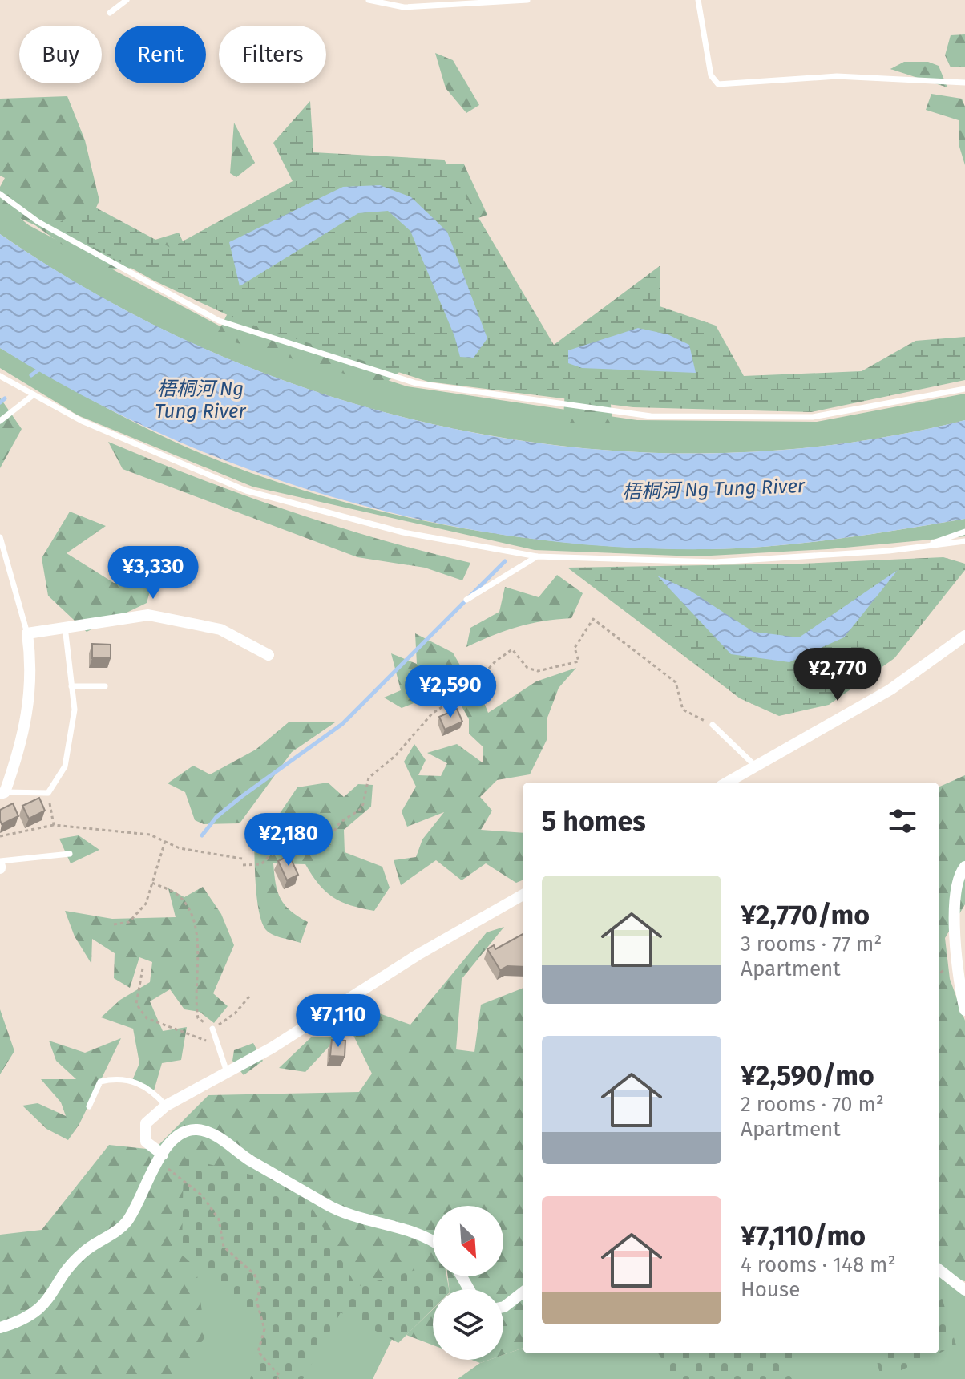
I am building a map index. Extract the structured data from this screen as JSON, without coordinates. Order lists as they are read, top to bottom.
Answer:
{
  "water": ["梧桐河 Ng Tung River"],
  "north": "bottom right",
  "page": {
    "chip": ["Buy", "Rent", "Filters"],
    "price": [
      "¥3,330",
      "¥2,770",
      "¥2,590",
      "¥2,180",
      "¥7,110"
    ],
    "heading": "5 homes",
    "list": [
      {
        "name": "¥2,770/mo",
        "note": "3 rooms · 77 m² · Apartment"
      },
      {
        "name": "¥2,590/mo",
        "note": "2 rooms · 70 m² · Apartment"
      },
      {
        "name": "¥7,110/mo",
        "note": "4 rooms · 148 m² · House"
      }
    ]
  }
}
